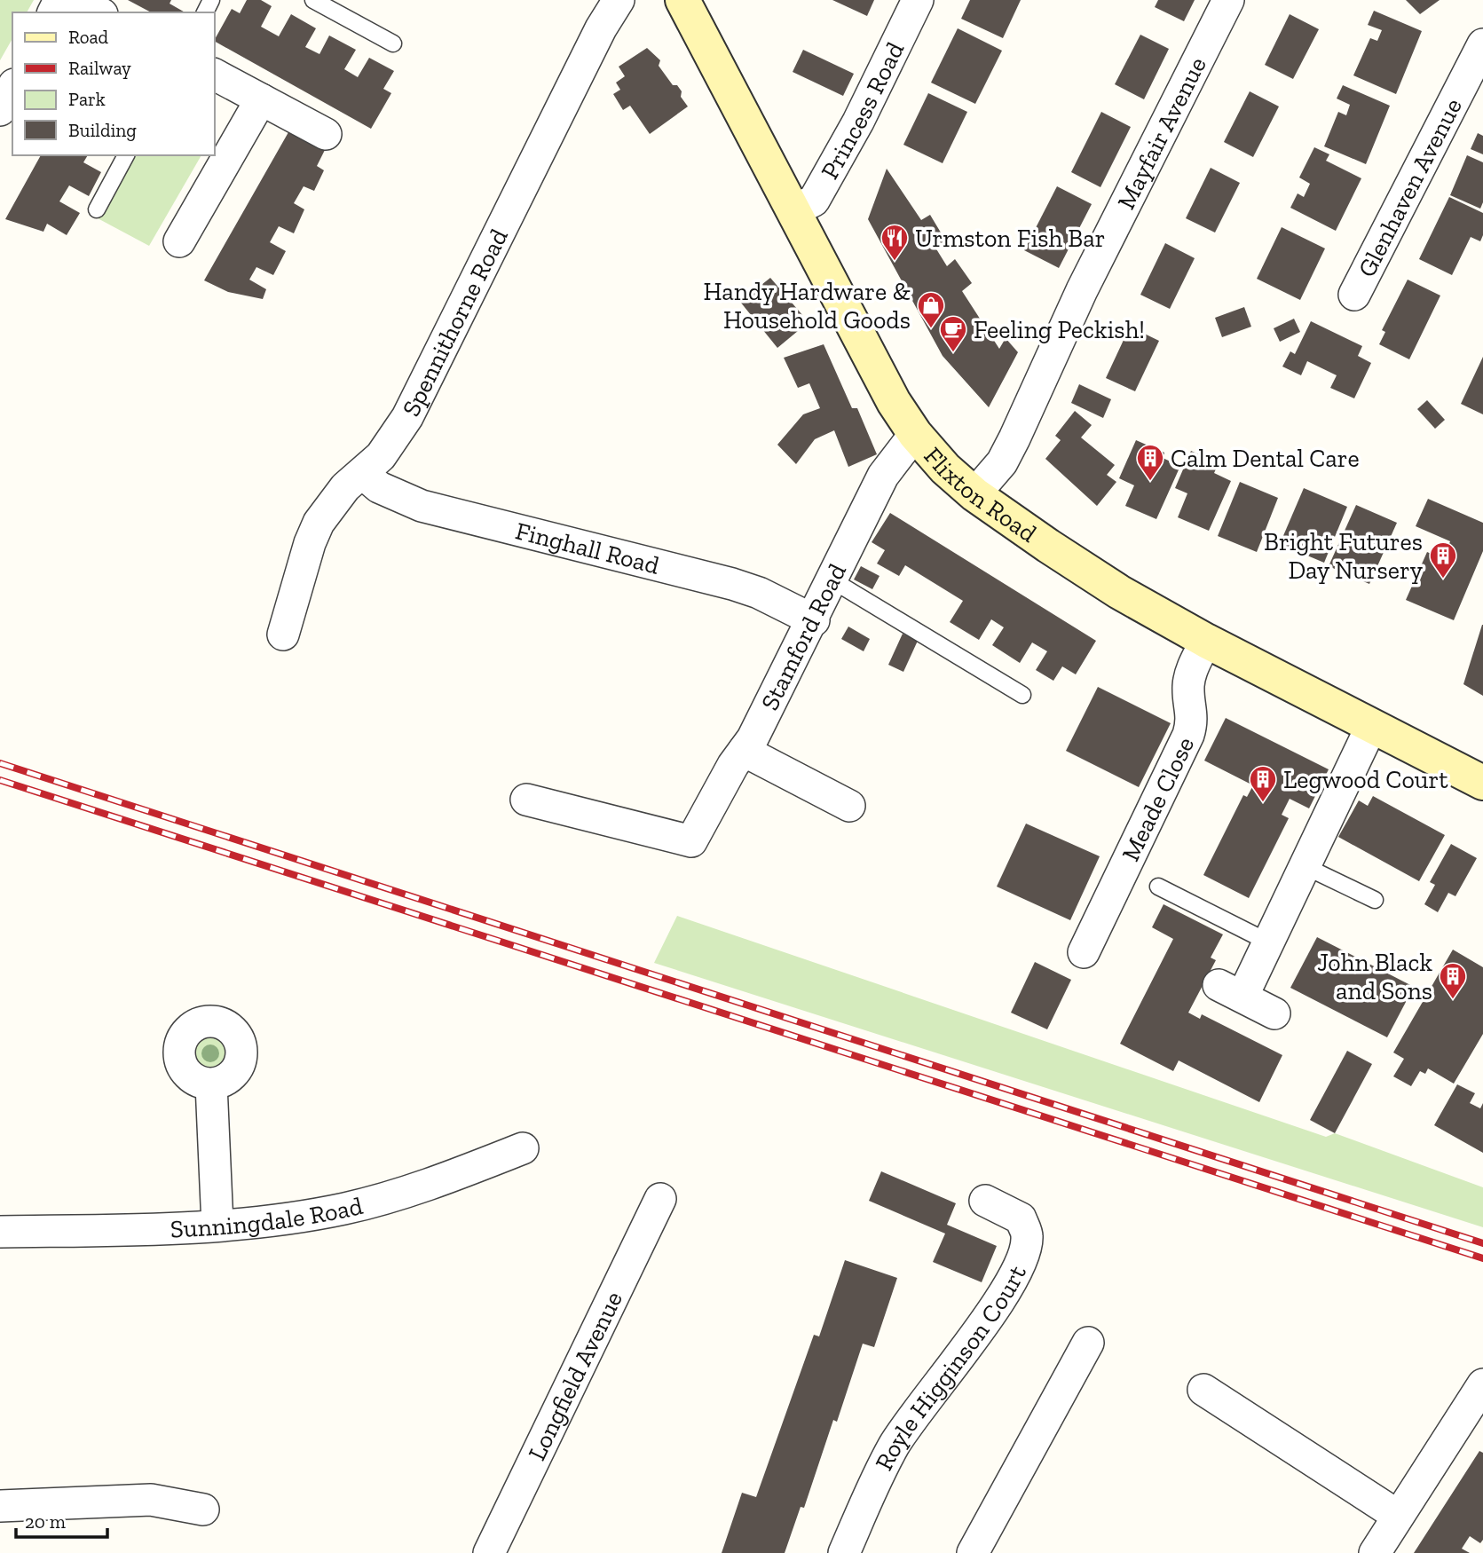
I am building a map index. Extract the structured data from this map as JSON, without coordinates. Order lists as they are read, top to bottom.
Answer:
{
  "streets": {
    "street": [
      "Princess Road",
      "Mayfair Avenue",
      "Glenhaven Avenue",
      "Spennithorne Road",
      "Flixton Road",
      "Finghall Road",
      "Stamford Road",
      "Meade Close",
      "Sunningdale Road",
      "Royle Higginson Court",
      "Longfield Avenue"
    ]
  },
  "crossings": [
    ["Princess Road", "Flixton Road"],
    ["Mayfair Avenue", "Flixton Road"],
    ["Spennithorne Road", "Finghall Road"],
    ["Flixton Road", "Stamford Road"],
    ["Flixton Road", "Meade Close"],
    ["Finghall Road", "Stamford Road"]
  ],
  "places": {
    "restaurant": ["Urmston Fish Bar"],
    "shop": ["Handy Hardware & Household Goods"],
    "cafe": ["Feeling Peckish!"],
    "building": [
      "Calm Dental Care",
      "Bright Futures Day Nursery",
      "Legwood Court",
      "John Black and Sons"
    ]
  },
  "legend": [
    "Road",
    "Railway",
    "Park",
    "Building"
  ],
  "scale_bar": "20 m"
}
